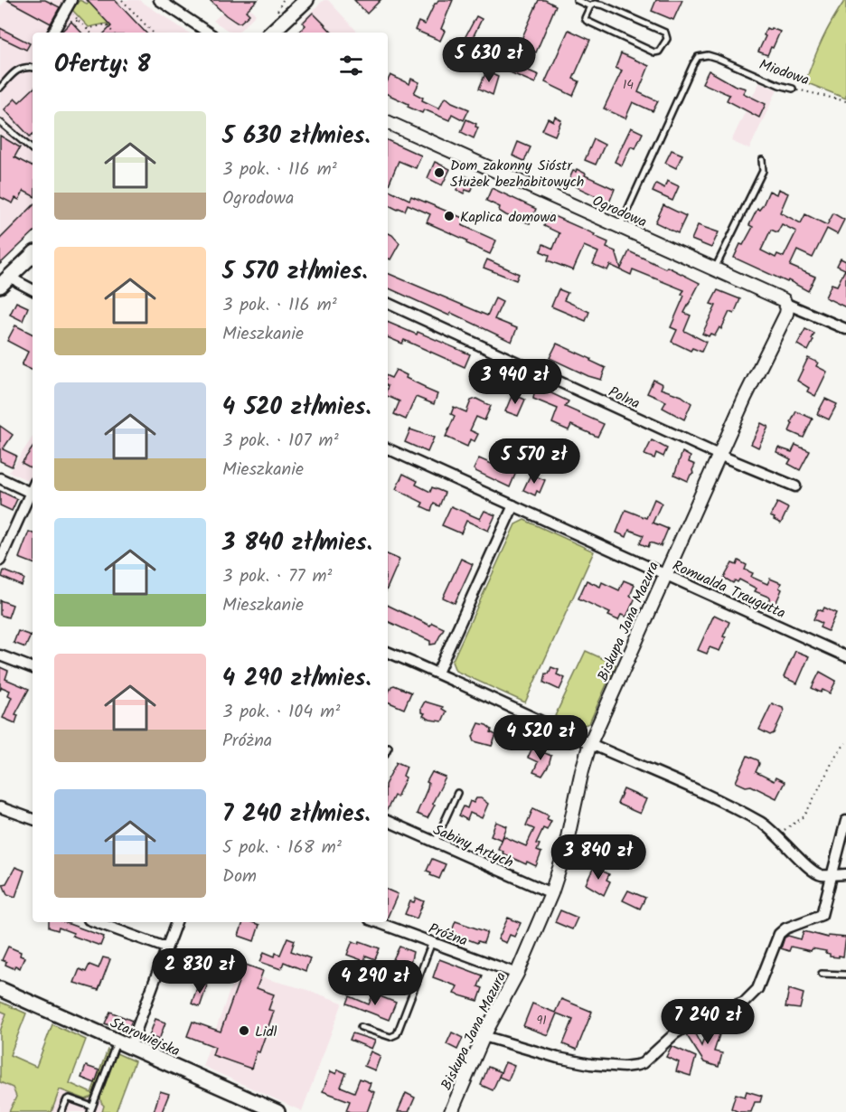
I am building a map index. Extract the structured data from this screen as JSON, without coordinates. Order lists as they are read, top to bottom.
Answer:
{
  "streets": {
    "main road": ["Starowiejska"],
    "street": [
      "Ogrodowa",
      "Polna",
      "Romualda Traugutta",
      "Biskupa Jana Mazura",
      "Sabiny Artych",
      "Próżna"
    ],
    "lane": ["Miodowa"]
  },
  "crossings": [
    ["Miodowa", "Ogrodowa"],
    ["Ogrodowa", "Biskupa Jana Mazura"],
    ["Polna", "Biskupa Jana Mazura"],
    ["Romualda Traugutta", "Biskupa Jana Mazura"],
    ["Biskupa Jana Mazura", "Sabiny Artych"],
    ["Biskupa Jana Mazura", "Próżna"]
  ],
  "places": ["Dom zakonny Sióstr Służek bezhabitowych", "Kaplica domowa", "Lidl"],
  "house_numbers": ["14", "91"],
  "page": {
    "heading": "Oferty: 8",
    "price": [
      "5 630 zł",
      "3 940 zł",
      "5 570 zł",
      "4 520 zł",
      "3 840 zł",
      "2 830 zł",
      "4 290 zł",
      "7 240 zł"
    ],
    "list": [
      {
        "name": "5 630 zł/mies.",
        "note": "3 pok. · 116 m² · Ogrodowa"
      },
      {
        "name": "5 570 zł/mies.",
        "note": "3 pok. · 116 m² · Mieszkanie"
      },
      {
        "name": "4 520 zł/mies.",
        "note": "3 pok. · 107 m² · Mieszkanie"
      },
      {
        "name": "3 840 zł/mies.",
        "note": "3 pok. · 77 m² · Mieszkanie"
      },
      {
        "name": "4 290 zł/mies.",
        "note": "3 pok. · 104 m² · Próżna"
      },
      {
        "name": "7 240 zł/mies.",
        "note": "5 pok. · 168 m² · Dom"
      }
    ]
  }
}
